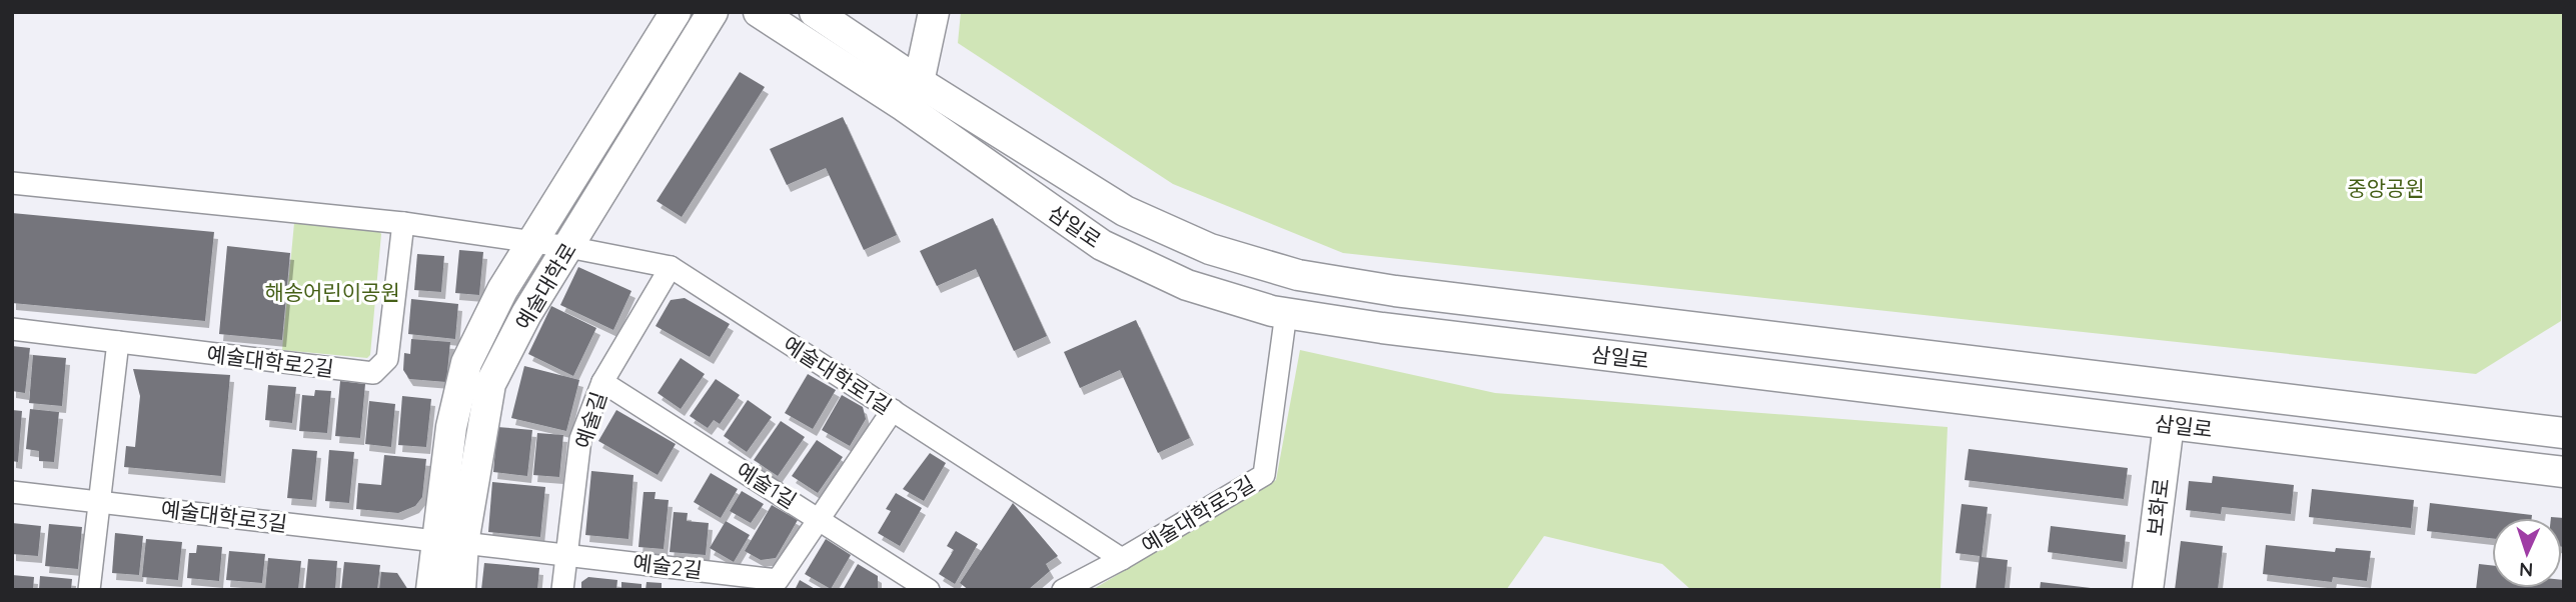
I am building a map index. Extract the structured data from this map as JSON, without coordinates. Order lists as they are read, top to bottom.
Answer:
{
  "streets": {
    "main road": ["삼일로", "예술대학로", "보화로"],
    "street": [
      "예술대학로2길",
      "예술대학로1길",
      "예술길",
      "예술1길",
      "예술대학로5길",
      "예술대학로3길",
      "예술2길"
    ]
  },
  "crossings": [
    ["삼일로", "보화로"],
    ["삼일로", "예술대학로5길"],
    ["예술대학로", "예술대학로1길"],
    ["예술대학로", "예술대학로3길"],
    ["예술대학로1길", "예술길"],
    ["예술대학로1길", "예술대학로5길"],
    ["예술길", "예술1길"],
    ["예술길", "예술대학로3길"],
    ["예술길", "예술2길"],
    ["예술1길", "예술2길"],
    ["예술대학로3길", "예술2길"]
  ],
  "parks": ["중앙공원", "해송어린이공원"],
  "north": "bottom"
}
